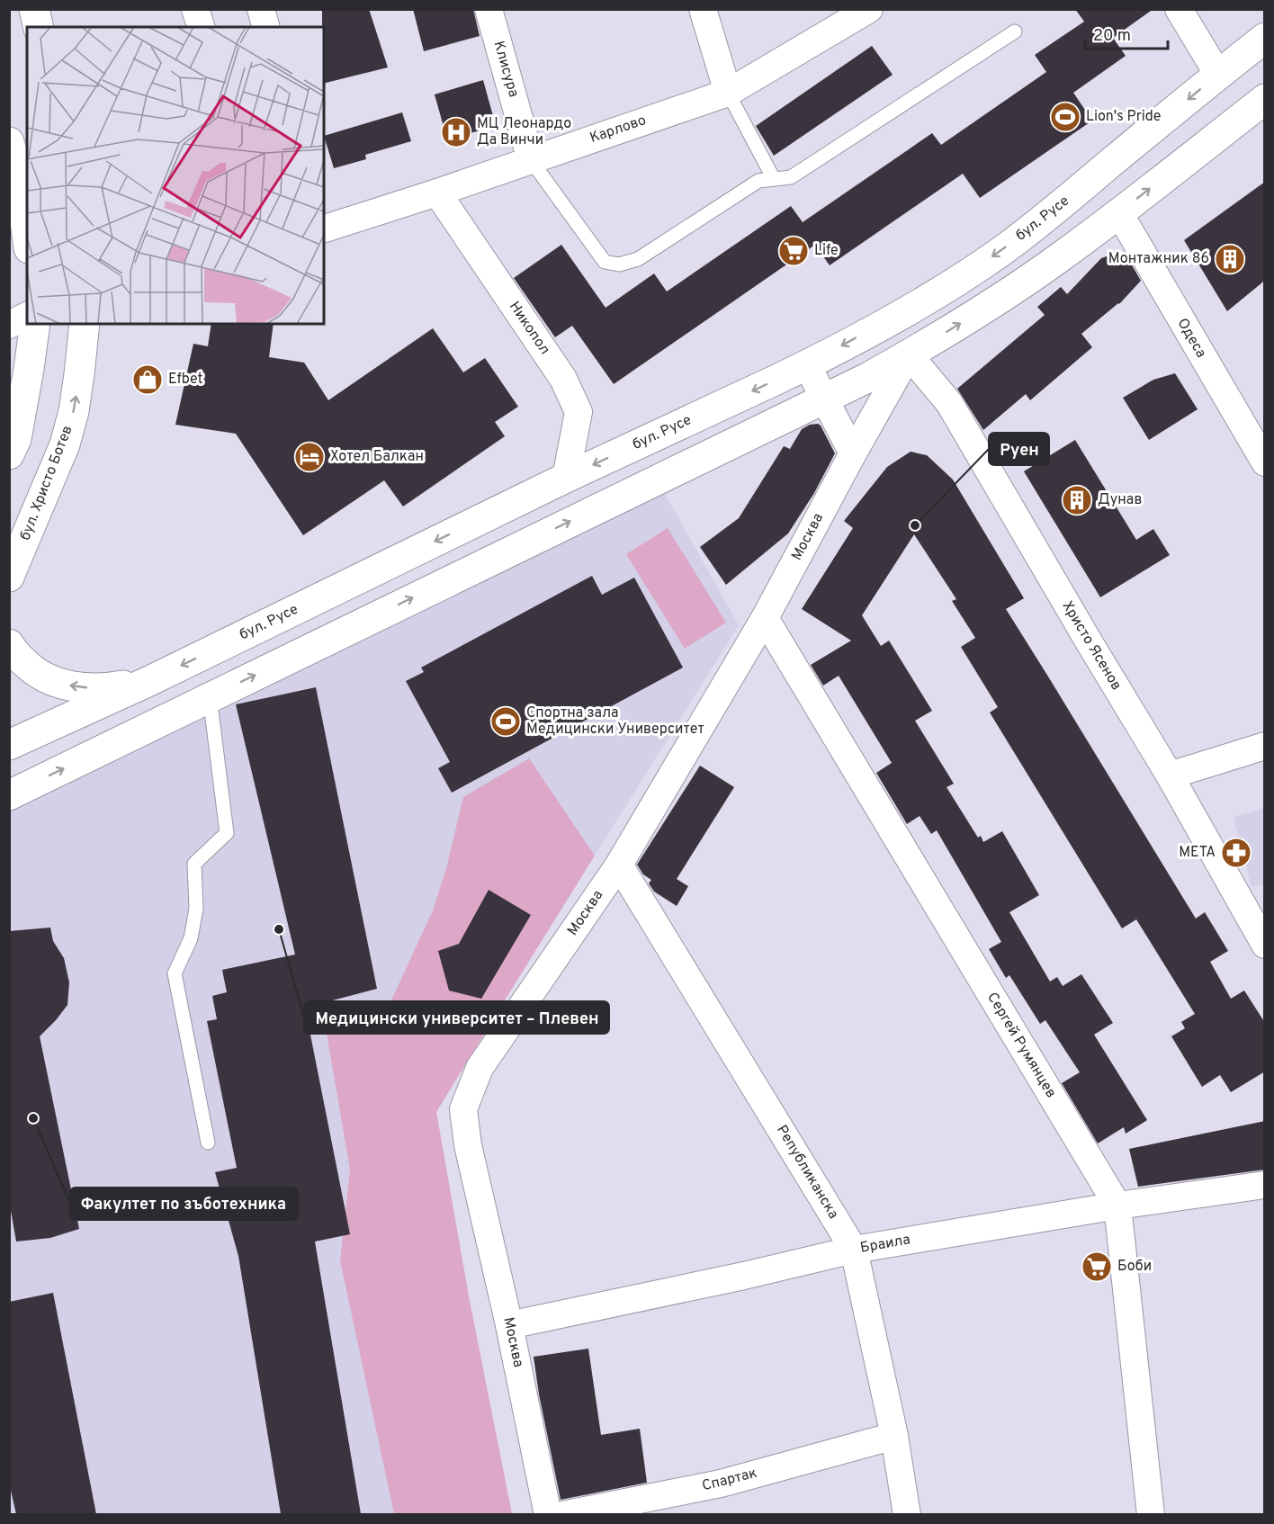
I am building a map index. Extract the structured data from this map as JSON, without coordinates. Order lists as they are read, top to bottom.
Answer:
{
  "streets": {
    "main road": ["бул. Русе", "бул. Христо Ботев"],
    "street": [
      "Клисура",
      "Карлово",
      "Никопол",
      "Одеса",
      "Москва",
      "Христо Ясенов",
      "Сергей Румянцев",
      "Републиканска",
      "Браила",
      "Спартак"
    ]
  },
  "crossings": [
    ["Клисура", "Карлово"],
    ["Карлово", "Никопол"],
    ["бул. Русе", "Никопол"],
    ["Москва", "Христо Ясенов"],
    ["Москва", "Сергей Румянцев"],
    ["Москва", "Републиканска"],
    ["Москва", "Браила"],
    ["Сергей Румянцев", "Браила"],
    ["Републиканска", "Браила"],
    ["Републиканска", "Спартак"]
  ],
  "places": {
    "sports": ["Lion's Pride", "Спортна зала Медицински Университет"],
    "hospital": ["МЦ Леонардо Да Винчи"],
    "supermarket": ["Life", "Боби"],
    "building": ["Монтажник 86", "Дунав"],
    "shop": ["Efbet"],
    "hotel": ["Хотел Балкан"],
    "other": ["Руен", "Медицински университет – Плевен", "Факултет по зъботехника"],
    "pharmacy": ["META"]
  },
  "scale_bar": "20 m"
}
